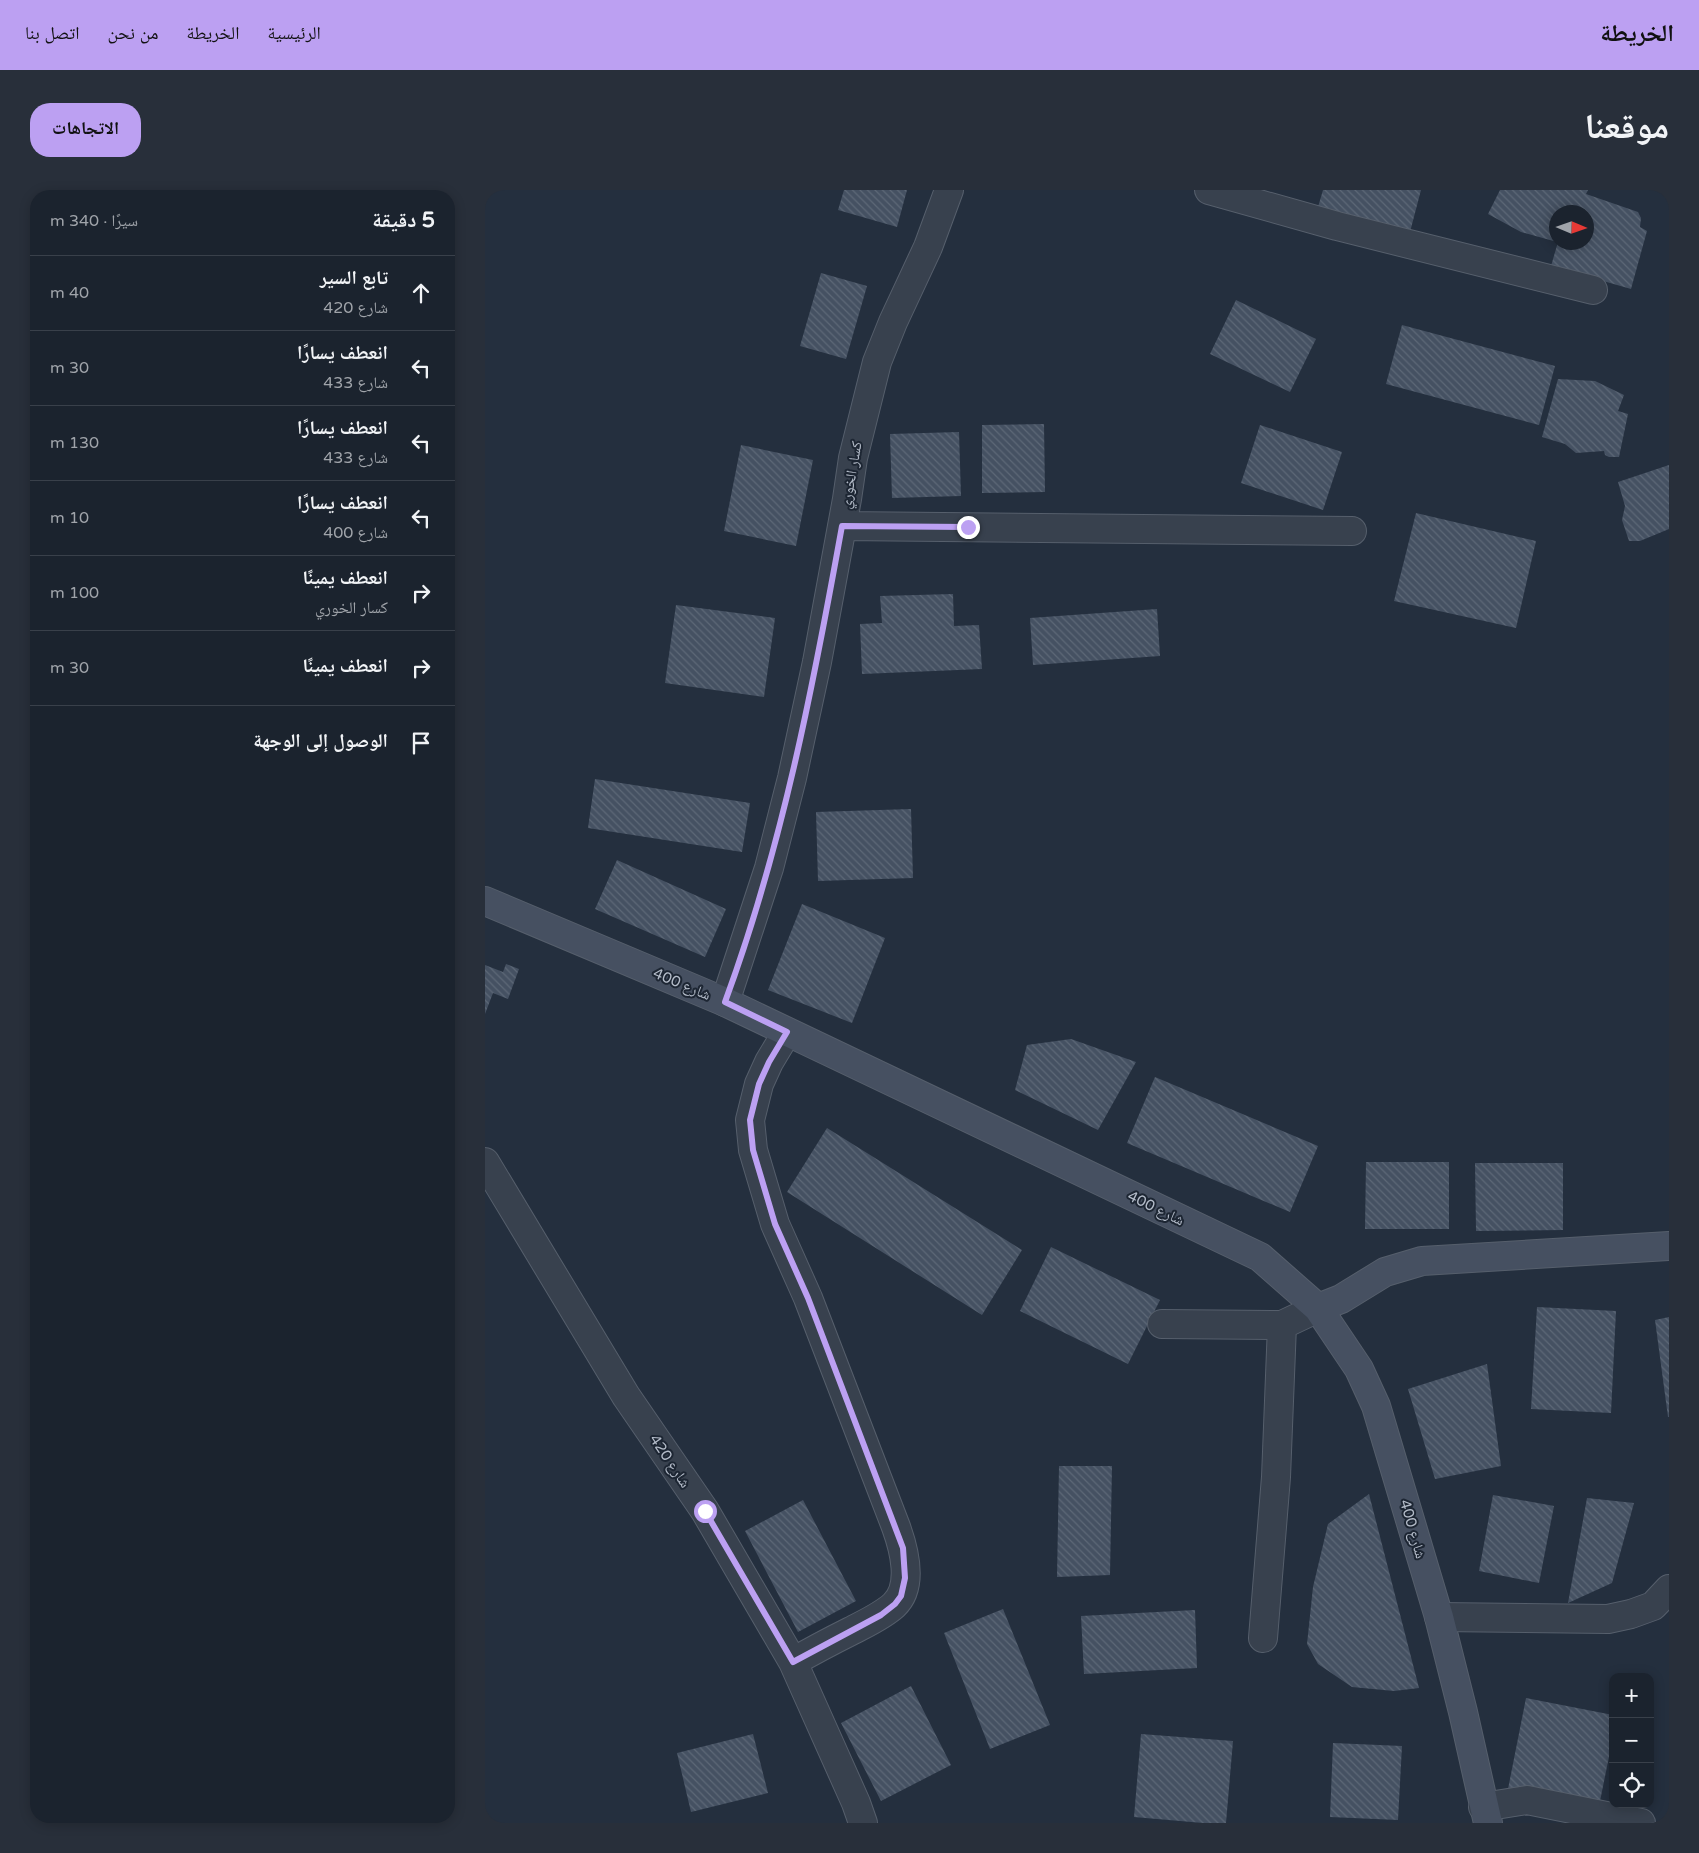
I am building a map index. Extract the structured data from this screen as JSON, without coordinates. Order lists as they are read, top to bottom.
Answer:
{
  "streets": {
    "main road": ["شارع 400"],
    "street": ["كسار الخوري", "شارع 420"]
  },
  "crossings": [
    ["كسار الخوري", "شارع 400"]
  ],
  "north": "right",
  "page": {
    "header": "الخريطة",
    "nav": [
      "الرئيسية",
      "الخريطة",
      "من نحن",
      "اتصل بنا"
    ],
    "title": "موقعنا",
    "buttons": "الاتجاهات",
    "heading": ["5 دقيقة", "سيرًا · 340 m"],
    "list": [
      ["تابع السير", "شارع 420", "40 m"],
      ["انعطف يسارًا", "شارع 433", "30 m"],
      ["انعطف يسارًا", "شارع 433", "130 m"],
      ["انعطف يسارًا", "شارع 400", "10 m"],
      ["انعطف يمينًا", "كسار الخوري", "100 m"],
      ["انعطف يمينًا", "30 m"],
      "الوصول إلى الوجهة"
    ],
    "map_buttons": ["+", "−"]
  }
}
